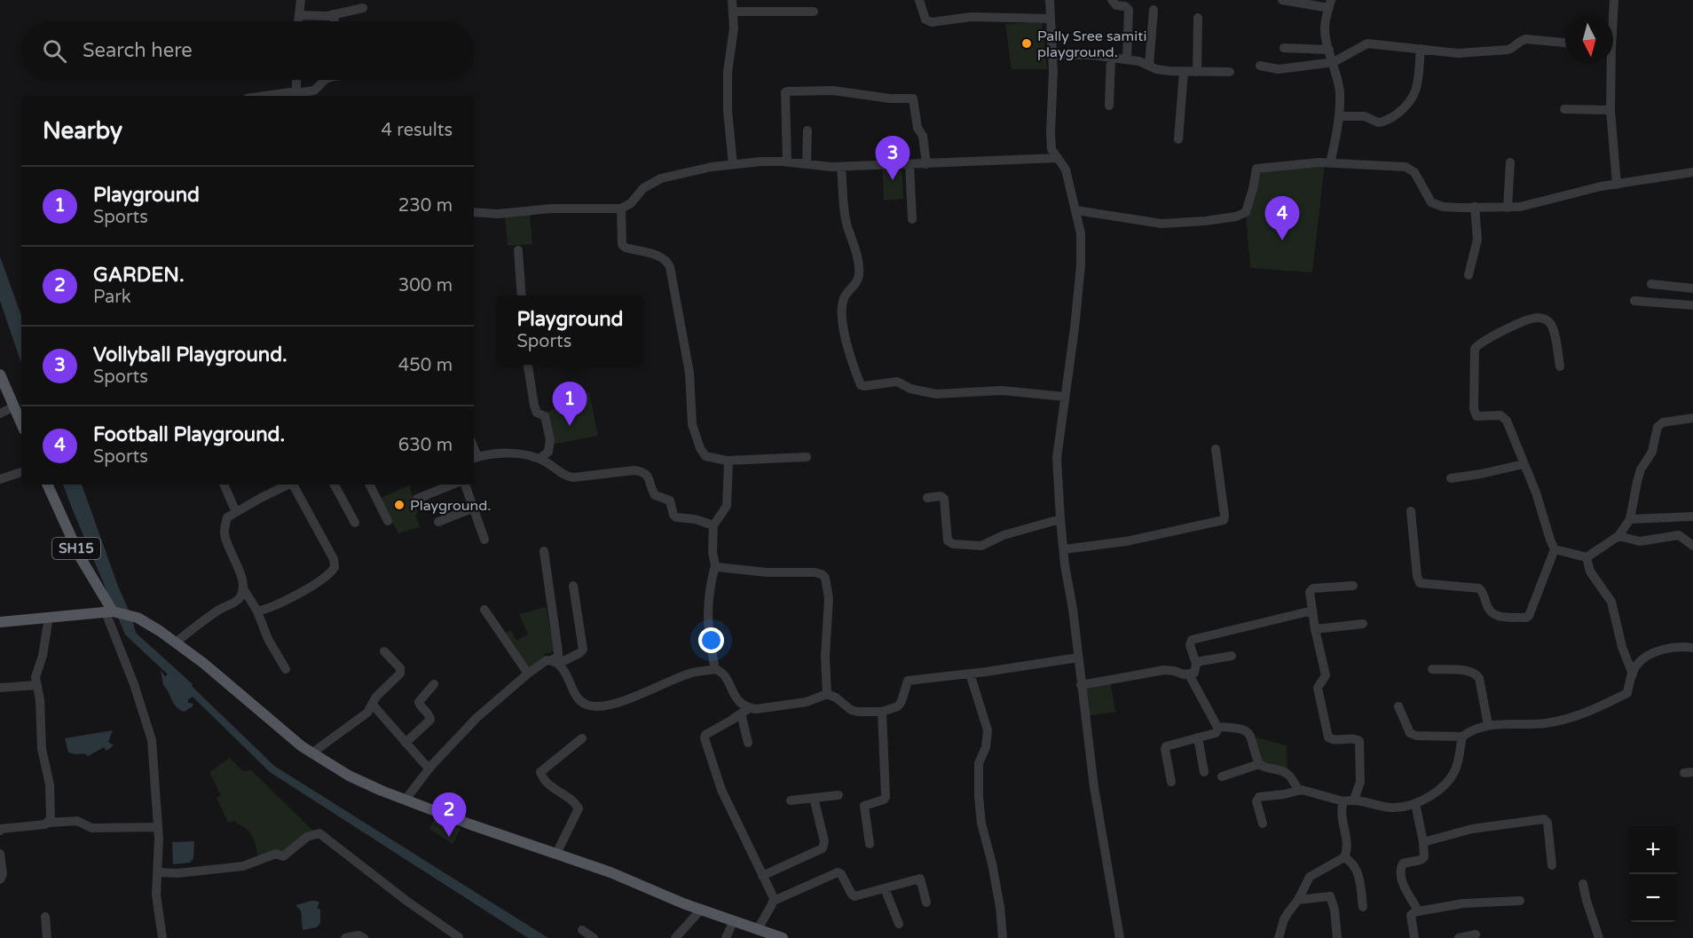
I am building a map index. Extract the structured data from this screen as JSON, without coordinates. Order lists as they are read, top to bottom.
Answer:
{
  "streets": {
    "main road": ["SH15"]
  },
  "places": ["Pally Sree samiti playground.", "Playground."],
  "north": "bottom",
  "page": {
    "search": "Search here",
    "heading": ["Nearby", "4 results"],
    "pins": [
      "3",
      "4",
      "1",
      "2"
    ],
    "list": [
      {
        "mark": "1",
        "name": "Playground",
        "note": "Sports",
        "value": "230 m"
      },
      {
        "mark": "2",
        "name": "GARDEN.",
        "note": "Park",
        "value": "300 m"
      },
      {
        "mark": "3",
        "name": "Vollyball Playground.",
        "note": "Sports",
        "value": "450 m"
      },
      {
        "mark": "4",
        "name": "Football Playground.",
        "note": "Sports",
        "value": "630 m"
      }
    ],
    "popup": ["Playground", "Sports"],
    "map_buttons": ["+", "−"]
  }
}
